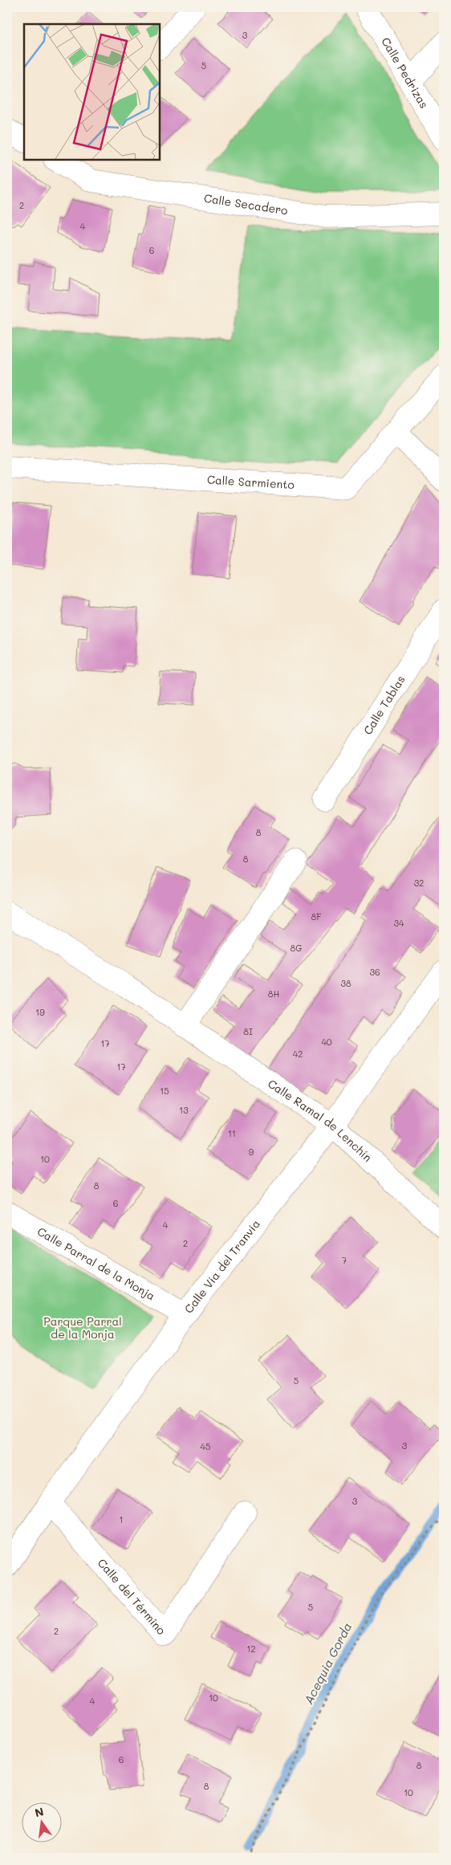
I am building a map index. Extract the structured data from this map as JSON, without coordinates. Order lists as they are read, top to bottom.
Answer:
{
  "streets": {
    "street": [
      "Calle Pedrizas",
      "Calle Secadero",
      "Calle Sarmiento",
      "Calle Tablas",
      "Calle Ramal de Lenchín",
      "Calle Parral de la Monja",
      "Calle Vía del Tranvía",
      "Calle del Término"
    ]
  },
  "crossings": [
    ["Calle Ramal de Lenchín", "Calle Vía del Tranvía"],
    ["Calle Parral de la Monja", "Calle Vía del Tranvía"],
    ["Calle Vía del Tranvía", "Calle del Término"]
  ],
  "water": ["Acequia Gorda"],
  "parks": ["Parque Parral de la Monja"],
  "house_numbers": [
    "3",
    "5",
    "2",
    "4",
    "6",
    "8",
    "8",
    "32",
    "8F",
    "34",
    "8G",
    "36",
    "38",
    "8H",
    "19",
    "8I",
    "40",
    "17",
    "42",
    "17",
    "15",
    "13",
    "11",
    "9",
    "10",
    "8",
    "6",
    "4",
    "2",
    "7",
    "5",
    "3",
    "45",
    "3",
    "1",
    "5",
    "2",
    "12",
    "10",
    "4",
    "6",
    "8",
    "8",
    "10"
  ],
  "north": "top"
}
